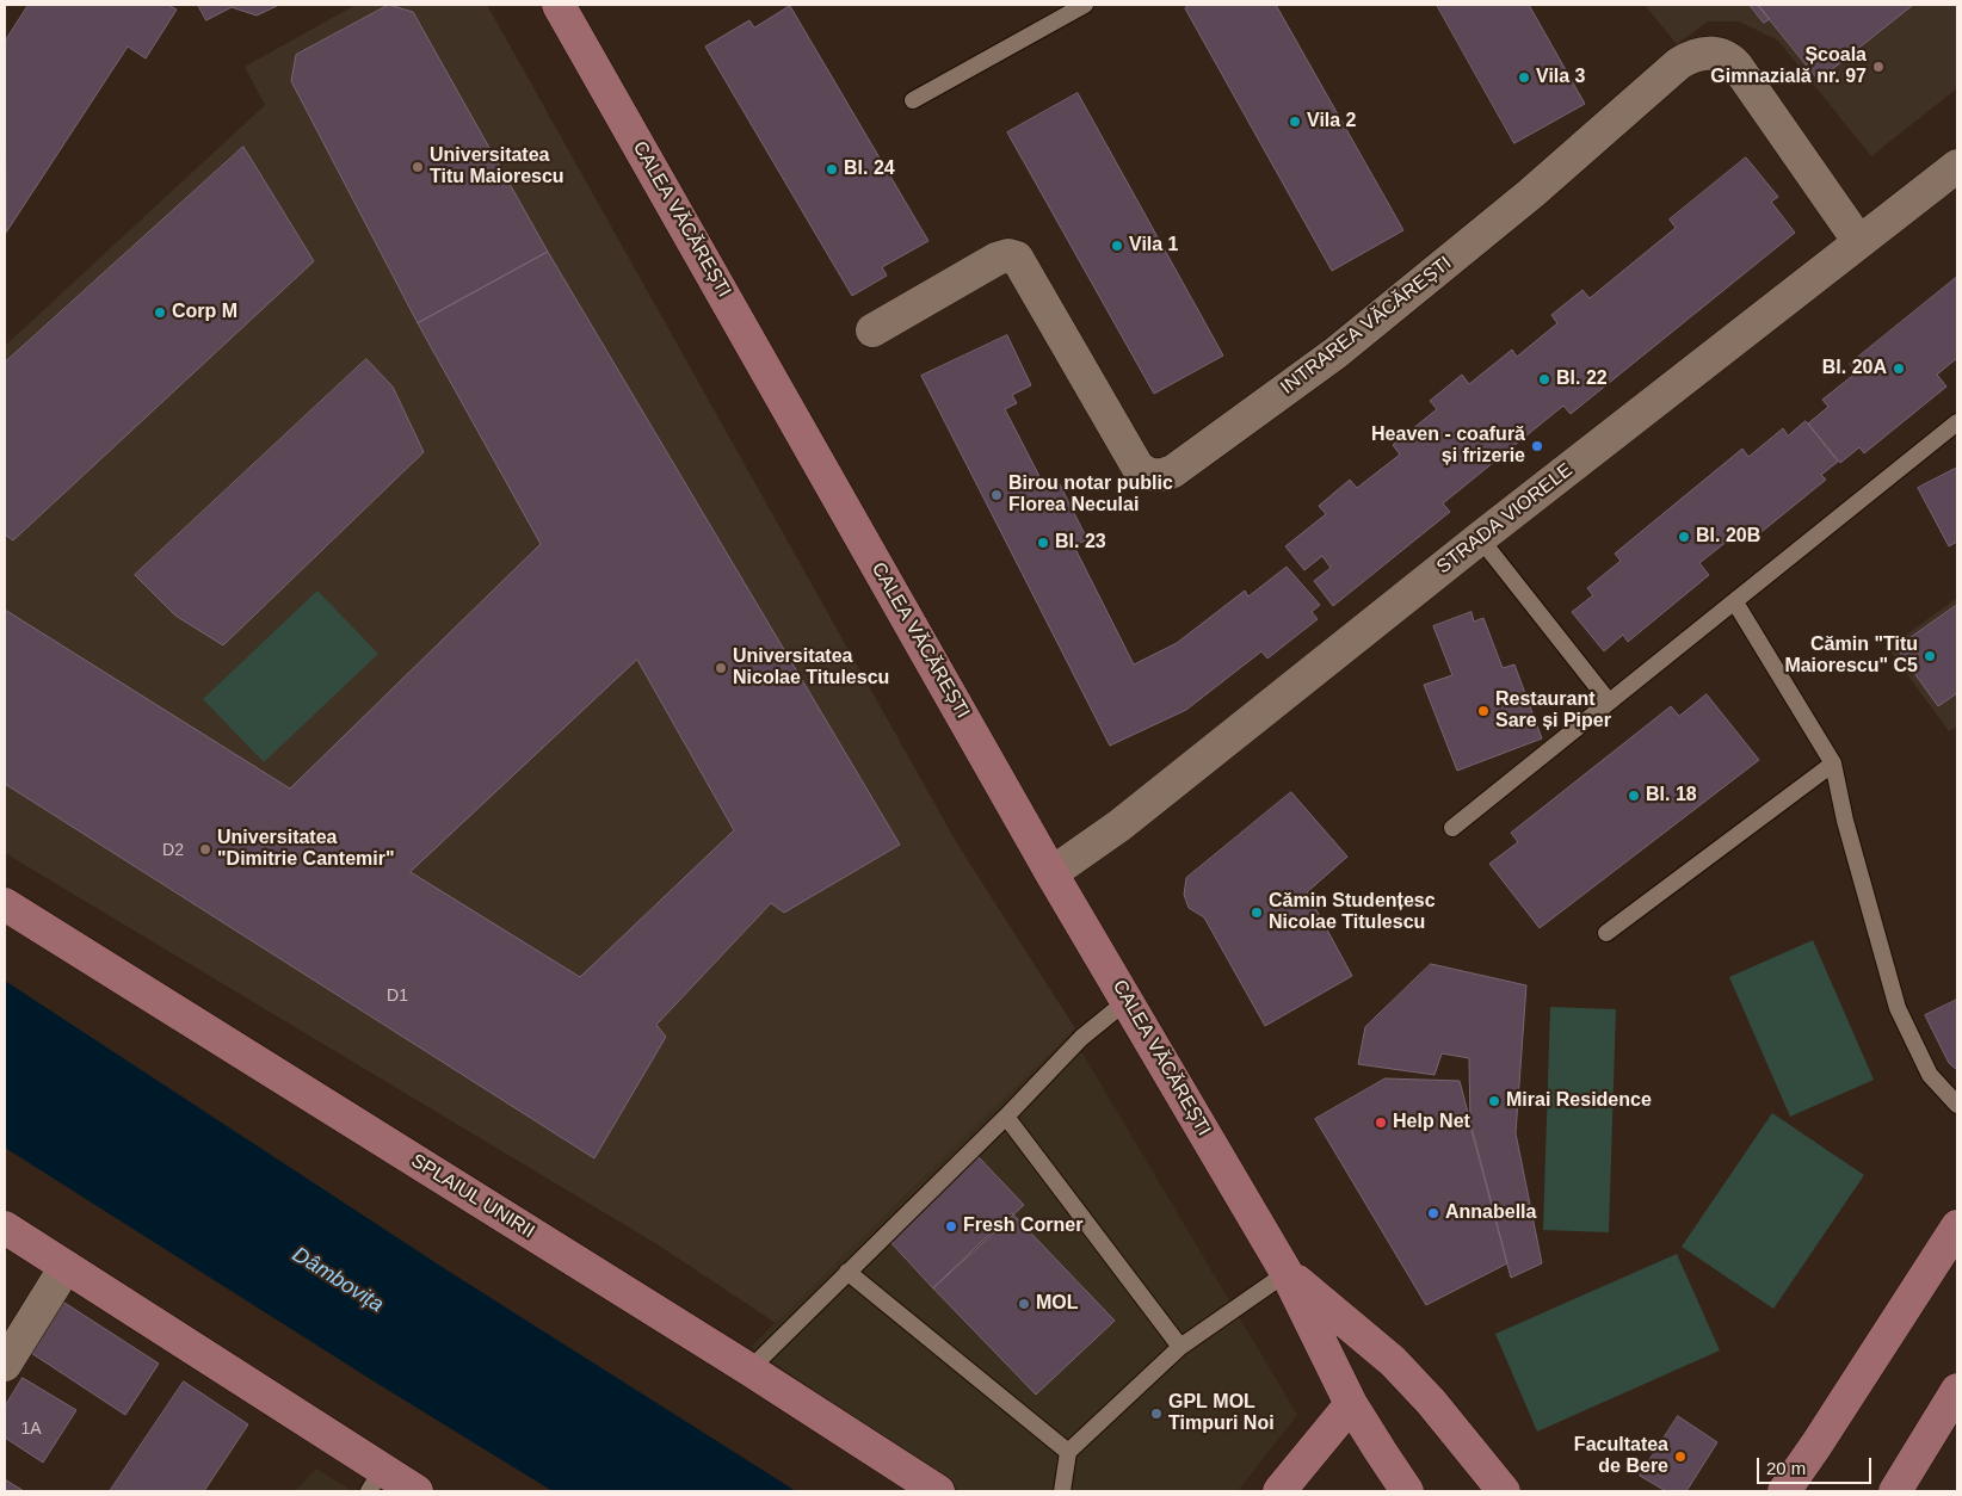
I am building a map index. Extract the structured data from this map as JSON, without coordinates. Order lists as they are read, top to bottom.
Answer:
{
  "streets": {
    "main road": ["CALEA VĂCĂREȘTI", "SPLAIUL UNIRII"],
    "street": ["INTRAREA VĂCĂREȘTI", "STRADA VIORELE"]
  },
  "crossings": [
    ["CALEA VĂCĂREȘTI", "STRADA VIORELE"],
    ["INTRAREA VĂCĂREȘTI", "STRADA VIORELE"]
  ],
  "water": ["Dâmbovița"],
  "places": [
    "Școala Gimnazială nr. 97",
    "Vila 3",
    "Vila 2",
    "Universitatea Titu Maiorescu",
    "Bl. 24",
    "Vila 1",
    "Corp M",
    "Bl. 20A",
    "Bl. 22",
    "Heaven - coafură și frizerie",
    "Birou notar public Florea Neculai",
    "Bl. 20B",
    "Bl. 23",
    "Cămin \"Titu Maiorescu\" C5",
    "Universitatea Nicolae Titulescu",
    "Restaurant Sare și Piper",
    "Bl. 18",
    "Universitatea \"Dimitrie Cantemir\"",
    "Cămin Studențesc Nicolae Titulescu",
    "Mirai Residence",
    "Help Net",
    "Annabella",
    "Fresh Corner",
    "MOL",
    "GPL MOL Timpuri Noi",
    "Facultatea de Bere"
  ],
  "house_numbers": ["D2", "D1", "1A"],
  "scale_bar": "20 m"
}
